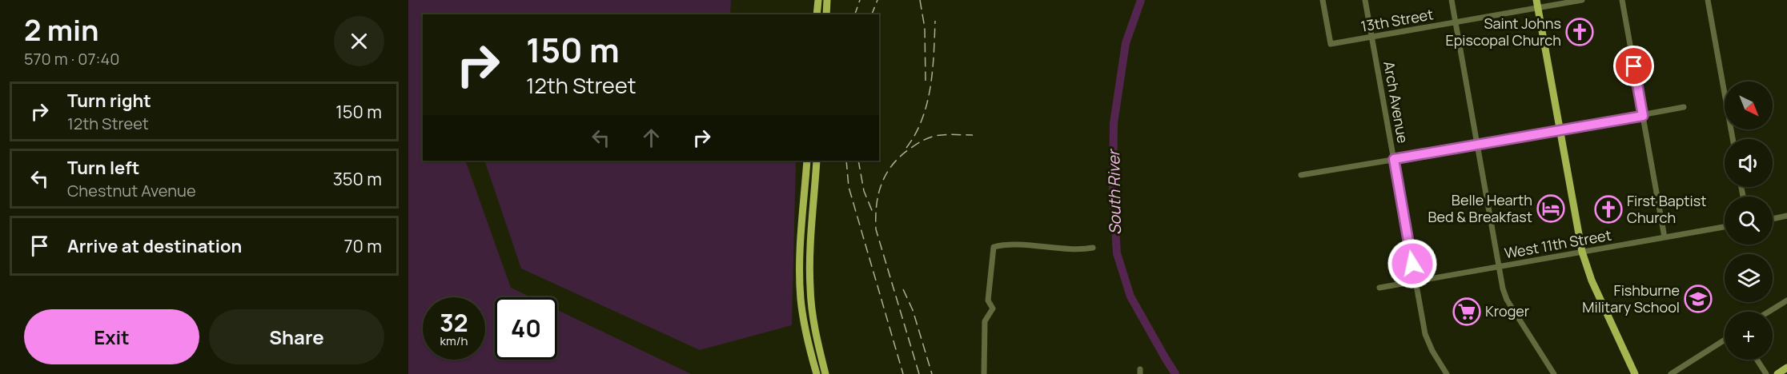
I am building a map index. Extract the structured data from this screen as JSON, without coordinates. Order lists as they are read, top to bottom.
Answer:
{
  "streets": {
    "street": ["13th Street", "Arch Avenue", "West 11th Street"]
  },
  "crossings": [
    ["13th Street", "Arch Avenue"],
    ["Arch Avenue", "West 11th Street"]
  ],
  "water": ["South River"],
  "places": {
    "church": ["Saint Johns Episcopal Church", "First Baptist Church"],
    "hotel": ["Belle Hearth Bed & Breakfast"],
    "school or university": ["Fishburne Military School"],
    "supermarket": ["Kroger"]
  },
  "north": "bottom right",
  "page": {
    "heading": ["2 min", "570 m · 07:40"],
    "turn": ["150 m", "12th Street"],
    "list": [
      {
        "name": "Turn right",
        "note": "12th Street",
        "value": "150 m"
      },
      {
        "name": "Turn left",
        "note": "Chestnut Avenue",
        "value": "350 m"
      },
      {
        "name": "Arrive at destination",
        "value": "70 m"
      }
    ],
    "map_buttons": "+",
    "speed": "32 km/h",
    "limit": "40",
    "buttons": ["Exit", "Share"]
  }
}
